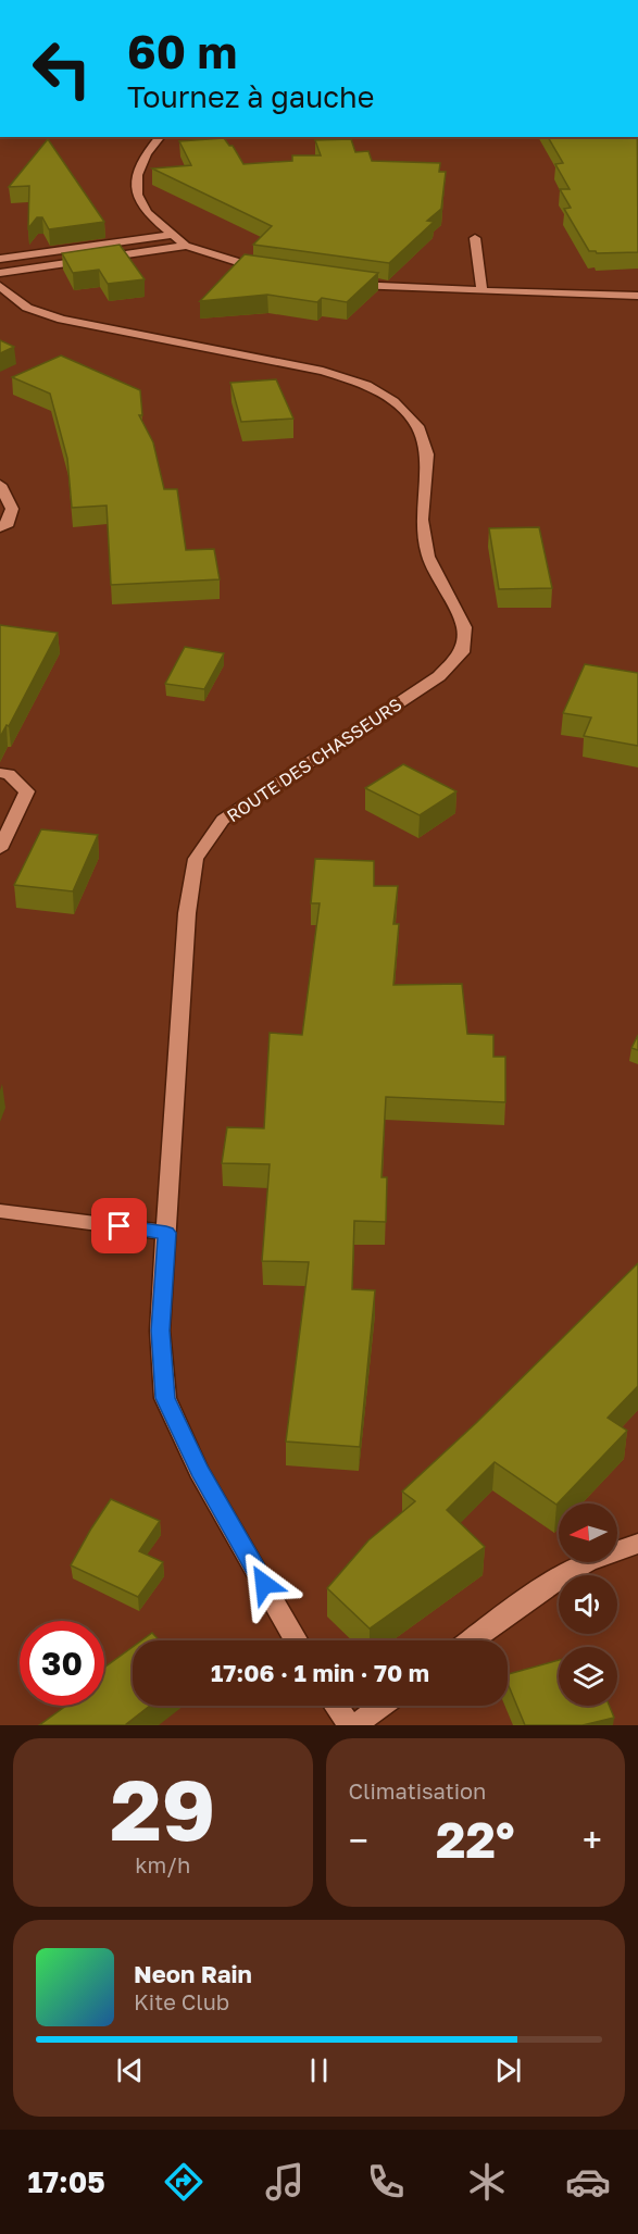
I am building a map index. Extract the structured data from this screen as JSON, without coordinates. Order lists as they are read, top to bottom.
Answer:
{
  "streets": {
    "street": ["ROUTE DES CHASSEURS"]
  },
  "north": "left",
  "page": {
    "turn": ["60 m", "Tournez à gauche"],
    "limit": "30",
    "trip": "17:06 · 1 min · 70 m",
    "tile": [
      ["29", "km/h"],
      "Climatisation"
    ],
    "heat": ["−", "22°", "+"],
    "song": ["Neon Rain", "Kite Club"],
    "tabs": "17:05"
  }
}
